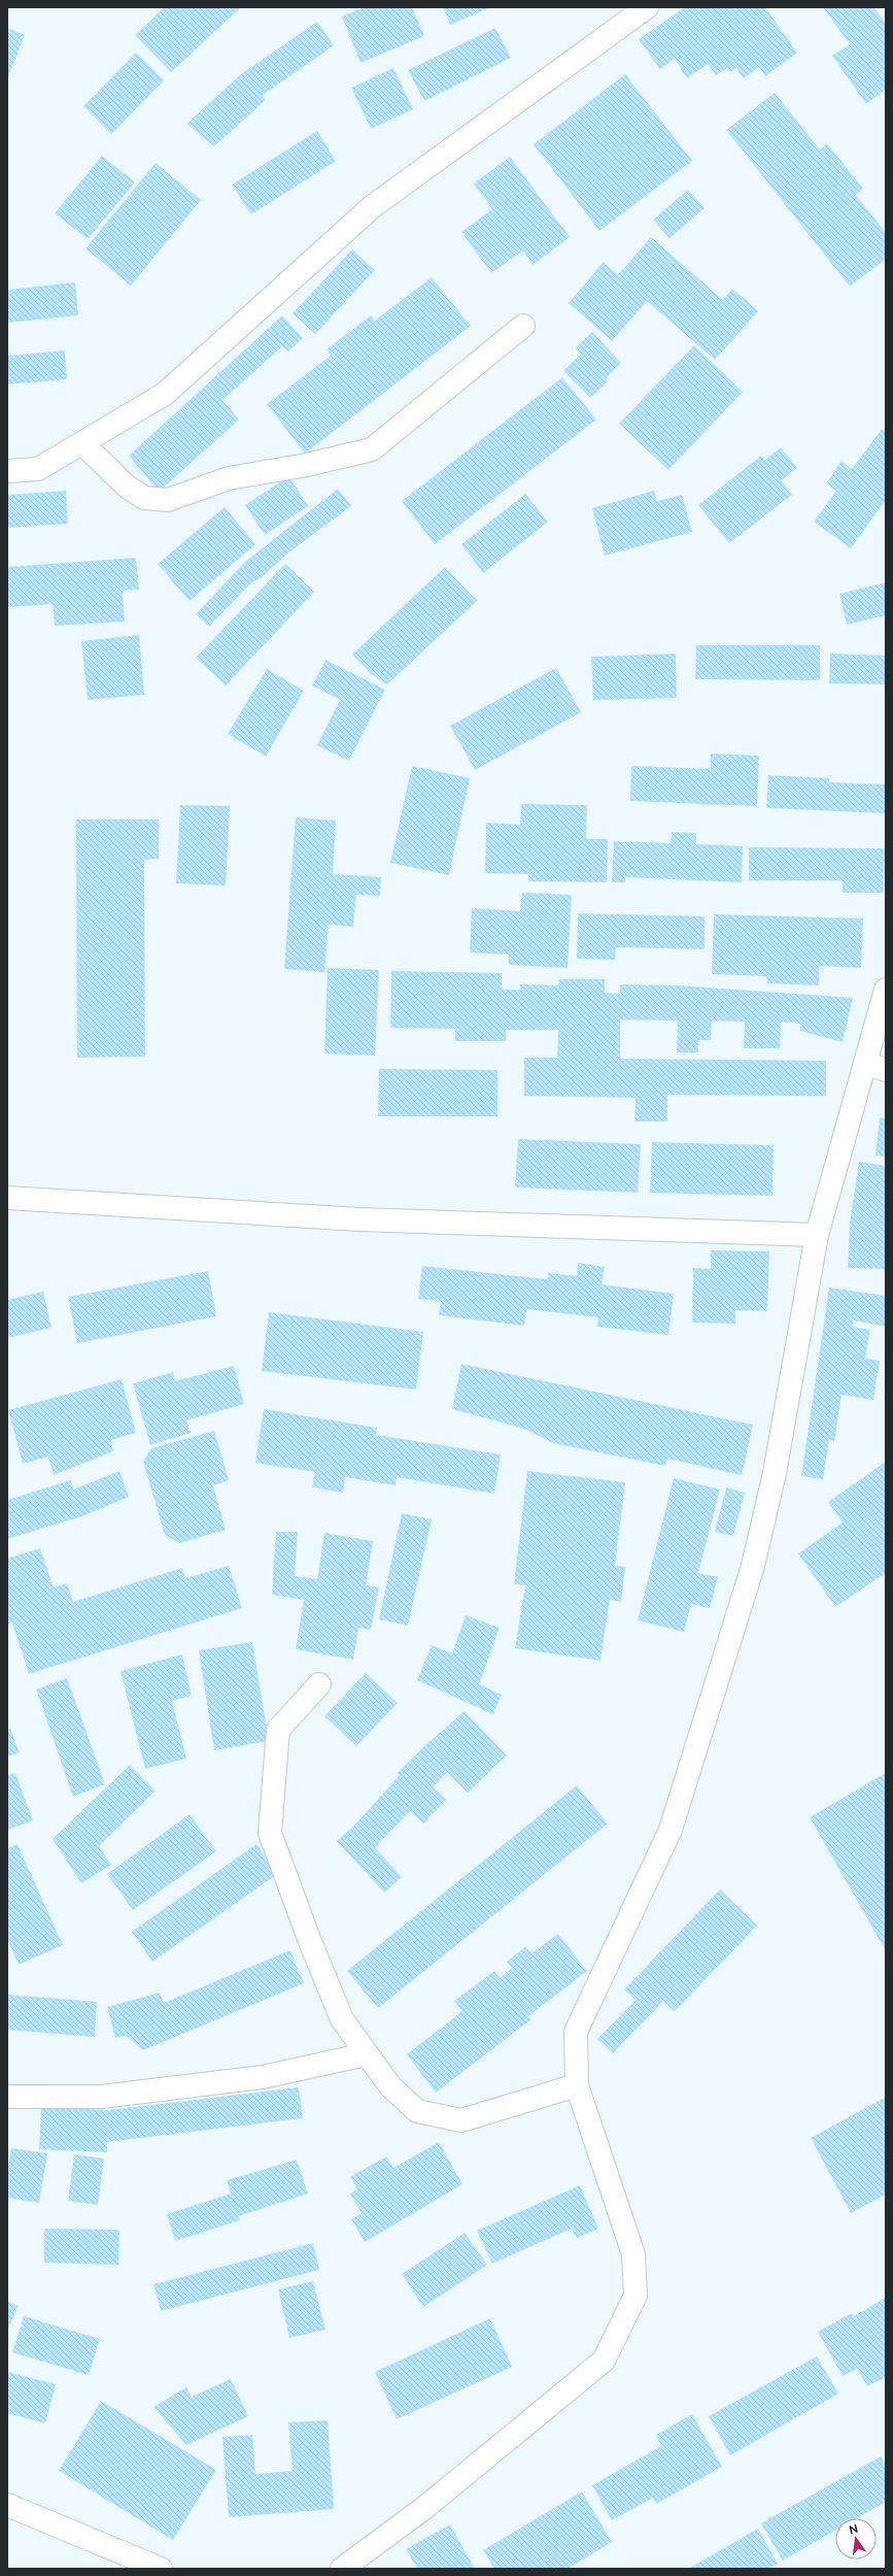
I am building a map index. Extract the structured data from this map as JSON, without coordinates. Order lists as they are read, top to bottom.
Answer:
{
  "north": "top"
}
